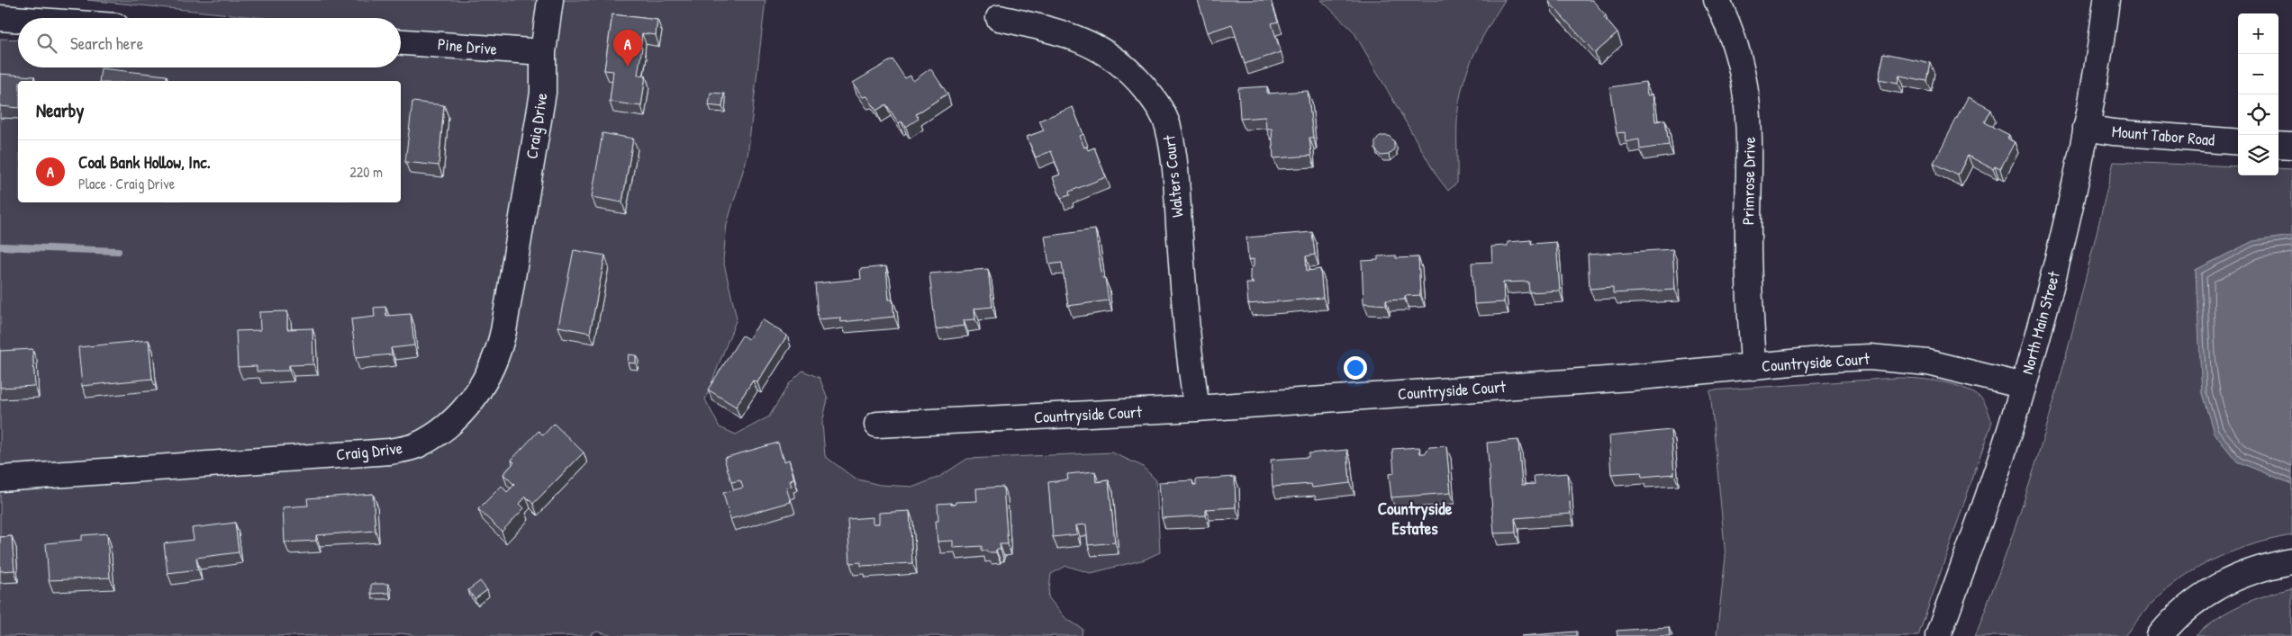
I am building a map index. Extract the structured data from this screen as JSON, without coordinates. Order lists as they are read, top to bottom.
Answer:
{
  "streets": {
    "street": [
      "Pine Drive",
      "Craig Drive",
      "Mount Tabor Road",
      "Walters Court",
      "Primrose Drive",
      "North Main Street",
      "Countryside Court"
    ]
  },
  "crossings": [
    ["Pine Drive", "Craig Drive"],
    ["Mount Tabor Road", "North Main Street"],
    ["Walters Court", "Countryside Court"],
    ["Primrose Drive", "Countryside Court"],
    ["North Main Street", "Countryside Court"]
  ],
  "districts": ["Countryside Estates"],
  "page": {
    "map_buttons": ["+", "−"],
    "search": "Search here",
    "pins": "A",
    "heading": "Nearby",
    "list": [
      {
        "mark": "A",
        "name": "Coal Bank Hollow, Inc.",
        "note": "Place · Craig Drive",
        "value": "220 m"
      }
    ]
  }
}
